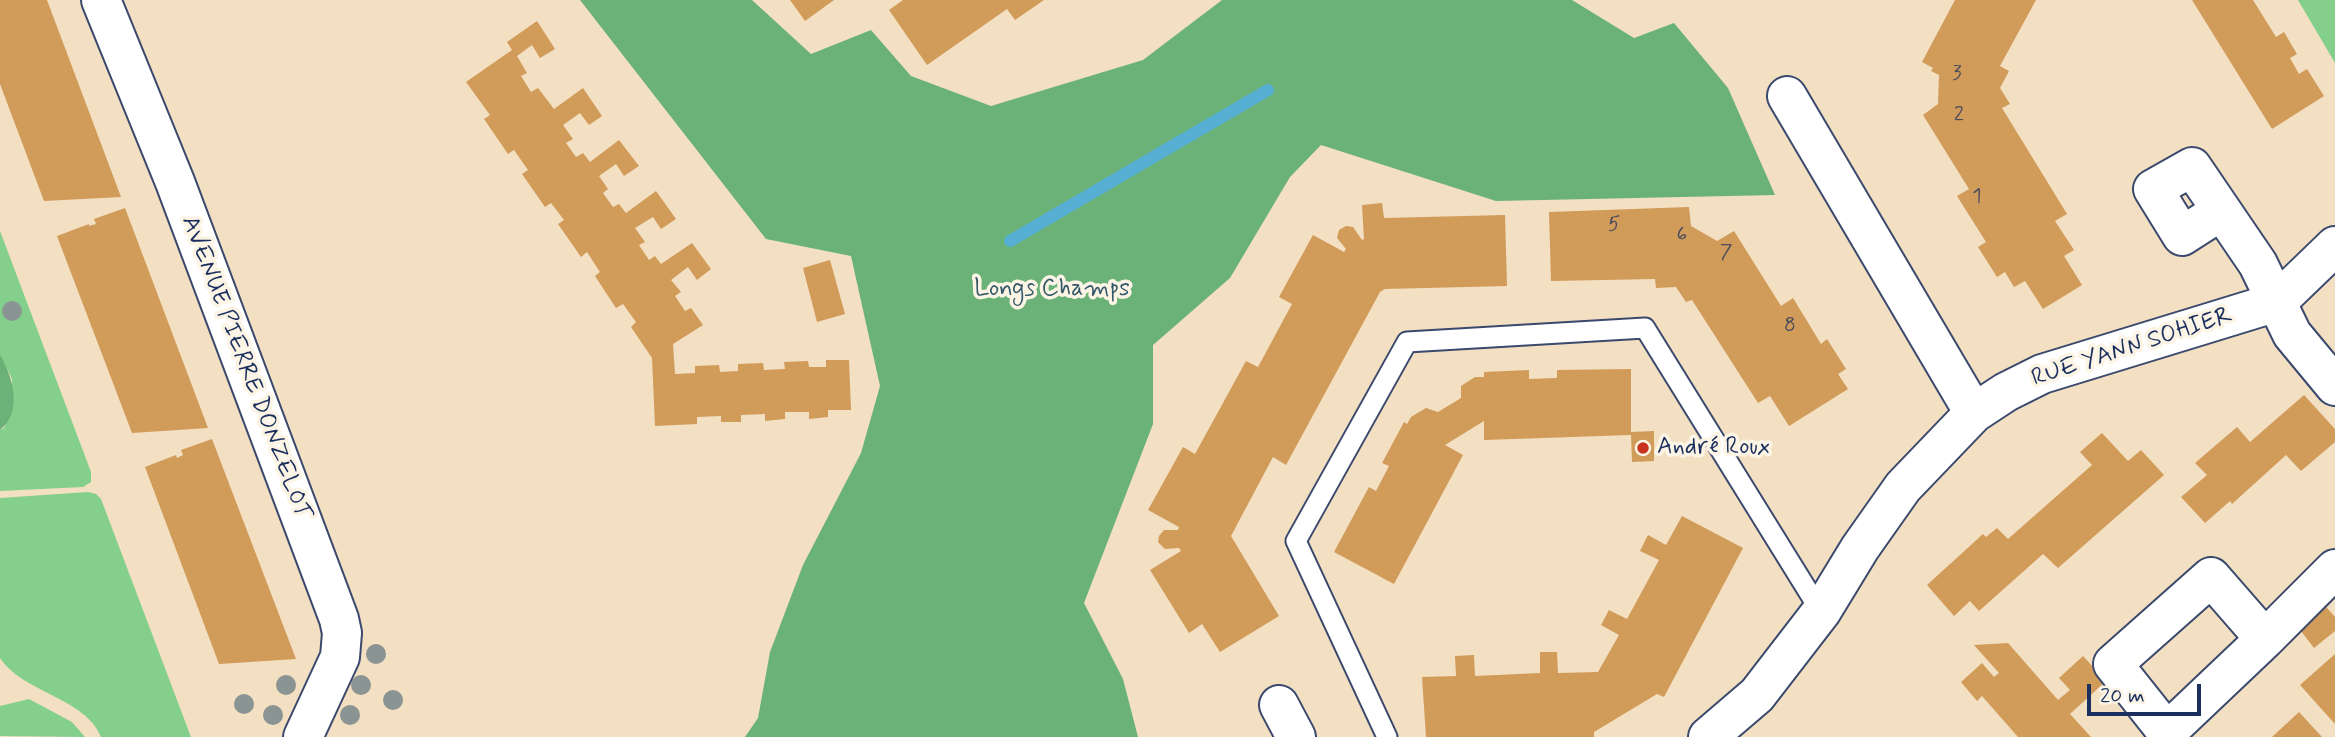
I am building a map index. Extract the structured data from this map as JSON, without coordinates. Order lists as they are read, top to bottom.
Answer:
{
  "streets": {
    "street": ["RUE YANN SOHIER", "AVENUE PIERRE DONZELOT"]
  },
  "parks": ["Longs Champs"],
  "places": ["André Roux"],
  "house_numbers": [
    "3",
    "2",
    "1",
    "5",
    "6",
    "7",
    "8"
  ],
  "scale_bar": "20 m"
}
